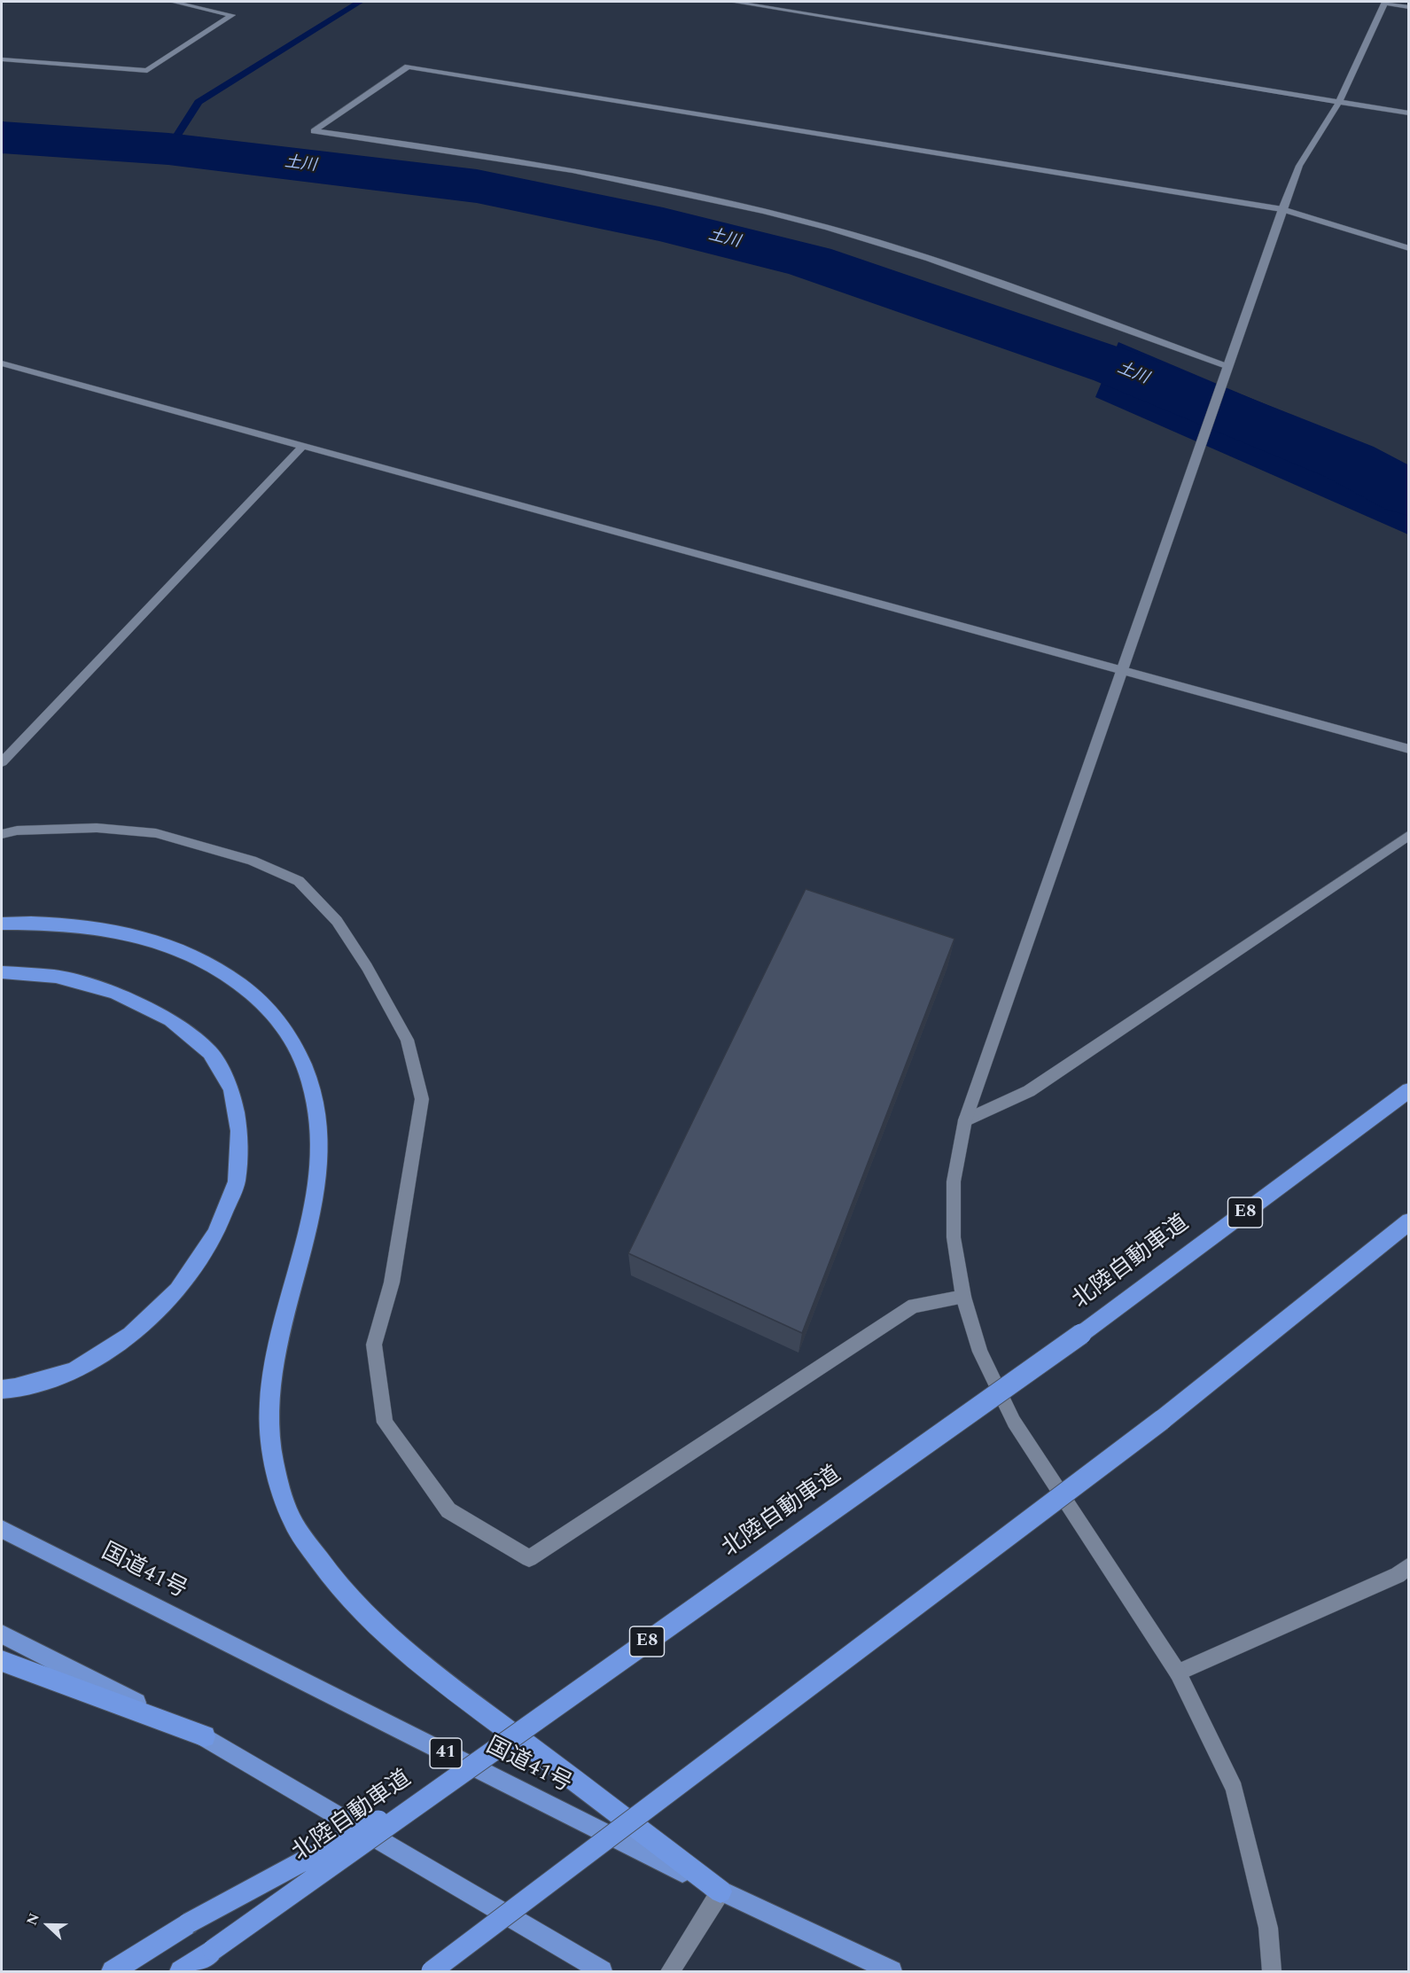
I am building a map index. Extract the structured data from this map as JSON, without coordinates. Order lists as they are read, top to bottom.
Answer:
{
  "streets": {
    "highway": [
      "E8",
      "北陸自動車道",
      "国道41号",
      "41"
    ]
  },
  "water": ["土川"],
  "north": "left"
}
